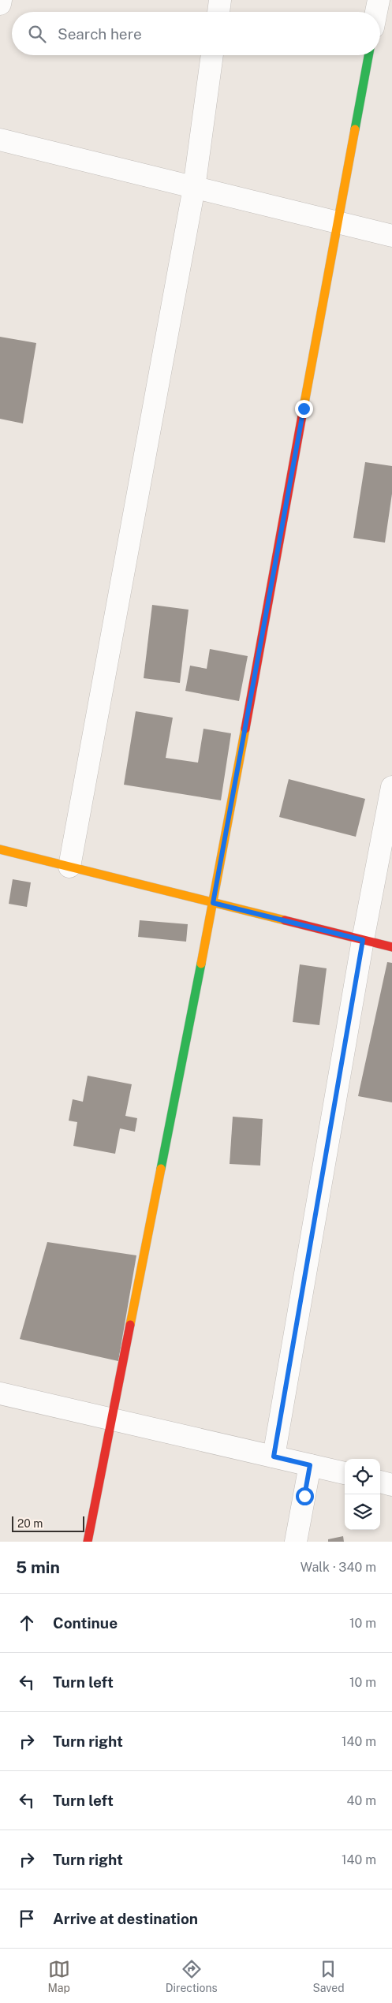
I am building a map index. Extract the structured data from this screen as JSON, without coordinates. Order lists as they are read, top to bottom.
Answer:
{
  "scale_bar": "20 m",
  "page": {
    "search": "Search here",
    "scale": "20 m",
    "heading": ["5 min", "Walk · 340 m"],
    "list": [
      ["Continue", "10 m"],
      ["Turn left", "10 m"],
      ["Turn right", "140 m"],
      ["Turn left", "40 m"],
      ["Turn right", "140 m"],
      "Arrive at destination"
    ],
    "nav": ["Map", "Directions", "Saved"]
  }
}
